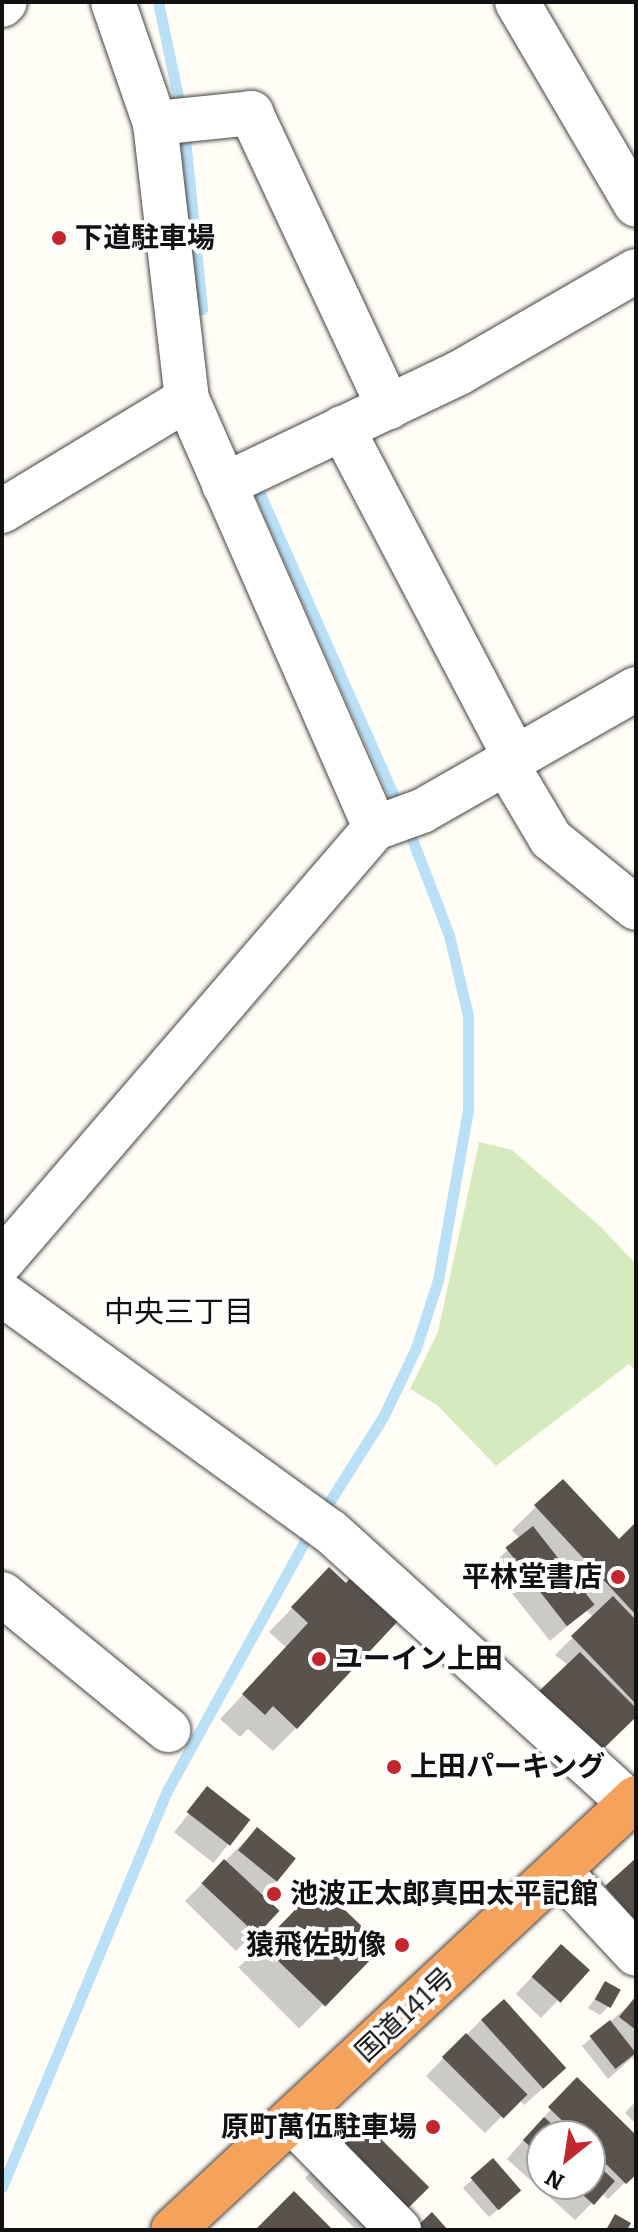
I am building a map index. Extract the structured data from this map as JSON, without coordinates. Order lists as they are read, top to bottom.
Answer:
{
  "streets": {
    "highway": ["国道141号"]
  },
  "districts": ["中央三丁目"],
  "places": [
    "下道駐車場",
    "平林堂書店",
    "ユーイン上田",
    "上田パーキング",
    "池波正太郎真田太平記館",
    "猿飛佐助像",
    "原町萬伍駐車場"
  ],
  "north": "bottom left"
}
